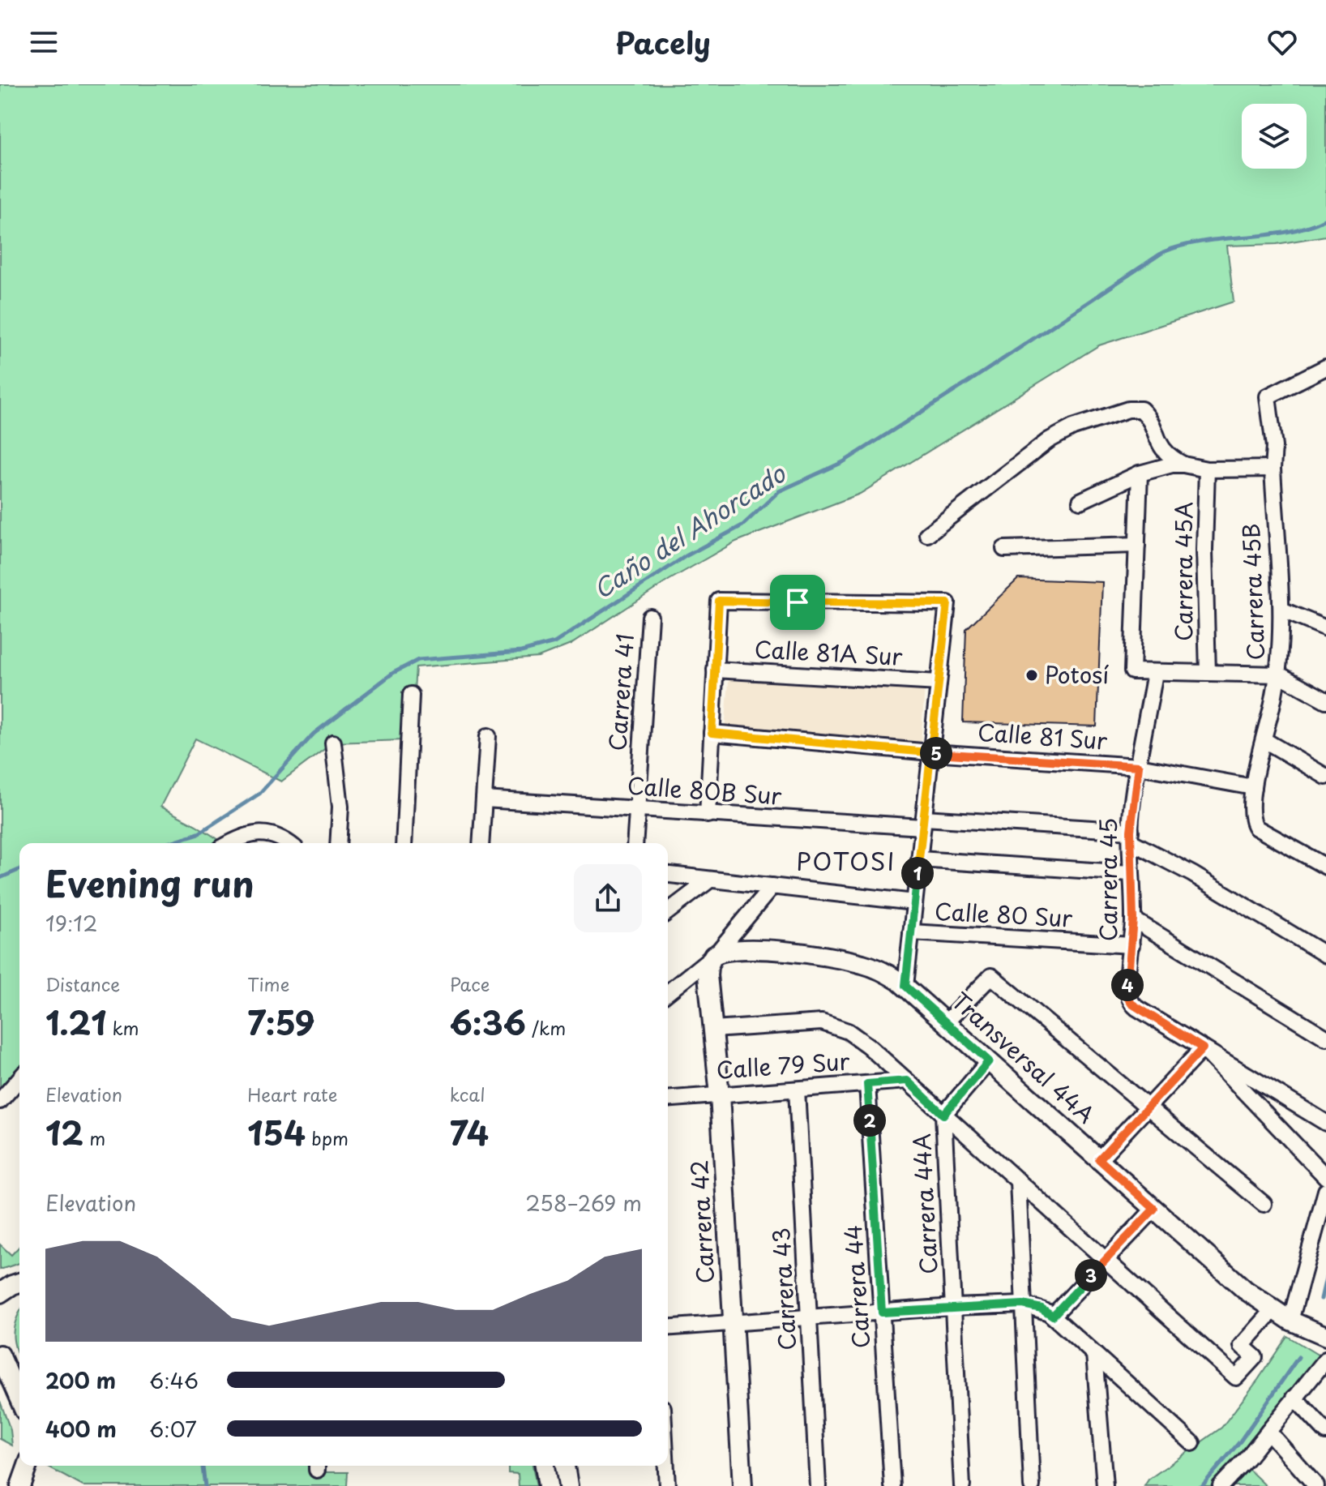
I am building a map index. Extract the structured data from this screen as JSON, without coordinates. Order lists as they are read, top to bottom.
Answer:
{
  "streets": {
    "street": [
      "Carrera 45A",
      "Carrera 45B",
      "Calle 81A Sur",
      "Carrera 41",
      "Calle 81 Sur",
      "Calle 80B Sur",
      "Carrera 45",
      "Calle 80 Sur",
      "Transversal 44A",
      "Calle 79 Sur",
      "Carrera 44A",
      "Carrera 42",
      "Carrera 44",
      "Carrera 43"
    ]
  },
  "crossings": [
    ["Carrera 45B", "Calle 81 Sur"],
    ["Carrera 41", "Calle 80B Sur"],
    ["Calle 81 Sur", "Carrera 45"],
    ["Calle 80B Sur", "Carrera 45"],
    ["Carrera 45", "Calle 80 Sur"],
    ["Transversal 44A", "Carrera 42"],
    ["Calle 79 Sur", "Carrera 42"],
    ["Calle 79 Sur", "Carrera 44"],
    ["Calle 79 Sur", "Carrera 43"]
  ],
  "districts": ["POTOSI"],
  "water": ["Caño del Ahorcado"],
  "places": ["Potosí"],
  "page": {
    "header": "Pacely",
    "pins": [
      "5",
      "1",
      "4",
      "2",
      "3"
    ],
    "heading": ["Evening run", "19:12"],
    "stats": [
      ["Distance", "1.21 km"],
      ["Time", "7:59"],
      ["Pace", "6:36 /km"],
      ["Elevation", "12 m"],
      ["Heart rate", "154 bpm"],
      ["kcal", "74"]
    ],
    "chart": ["Elevation", "258–269 m"],
    "list": [
      {
        "name": "200 m",
        "note": "6:46"
      },
      {
        "name": "400 m",
        "note": "6:07"
      }
    ]
  }
}
